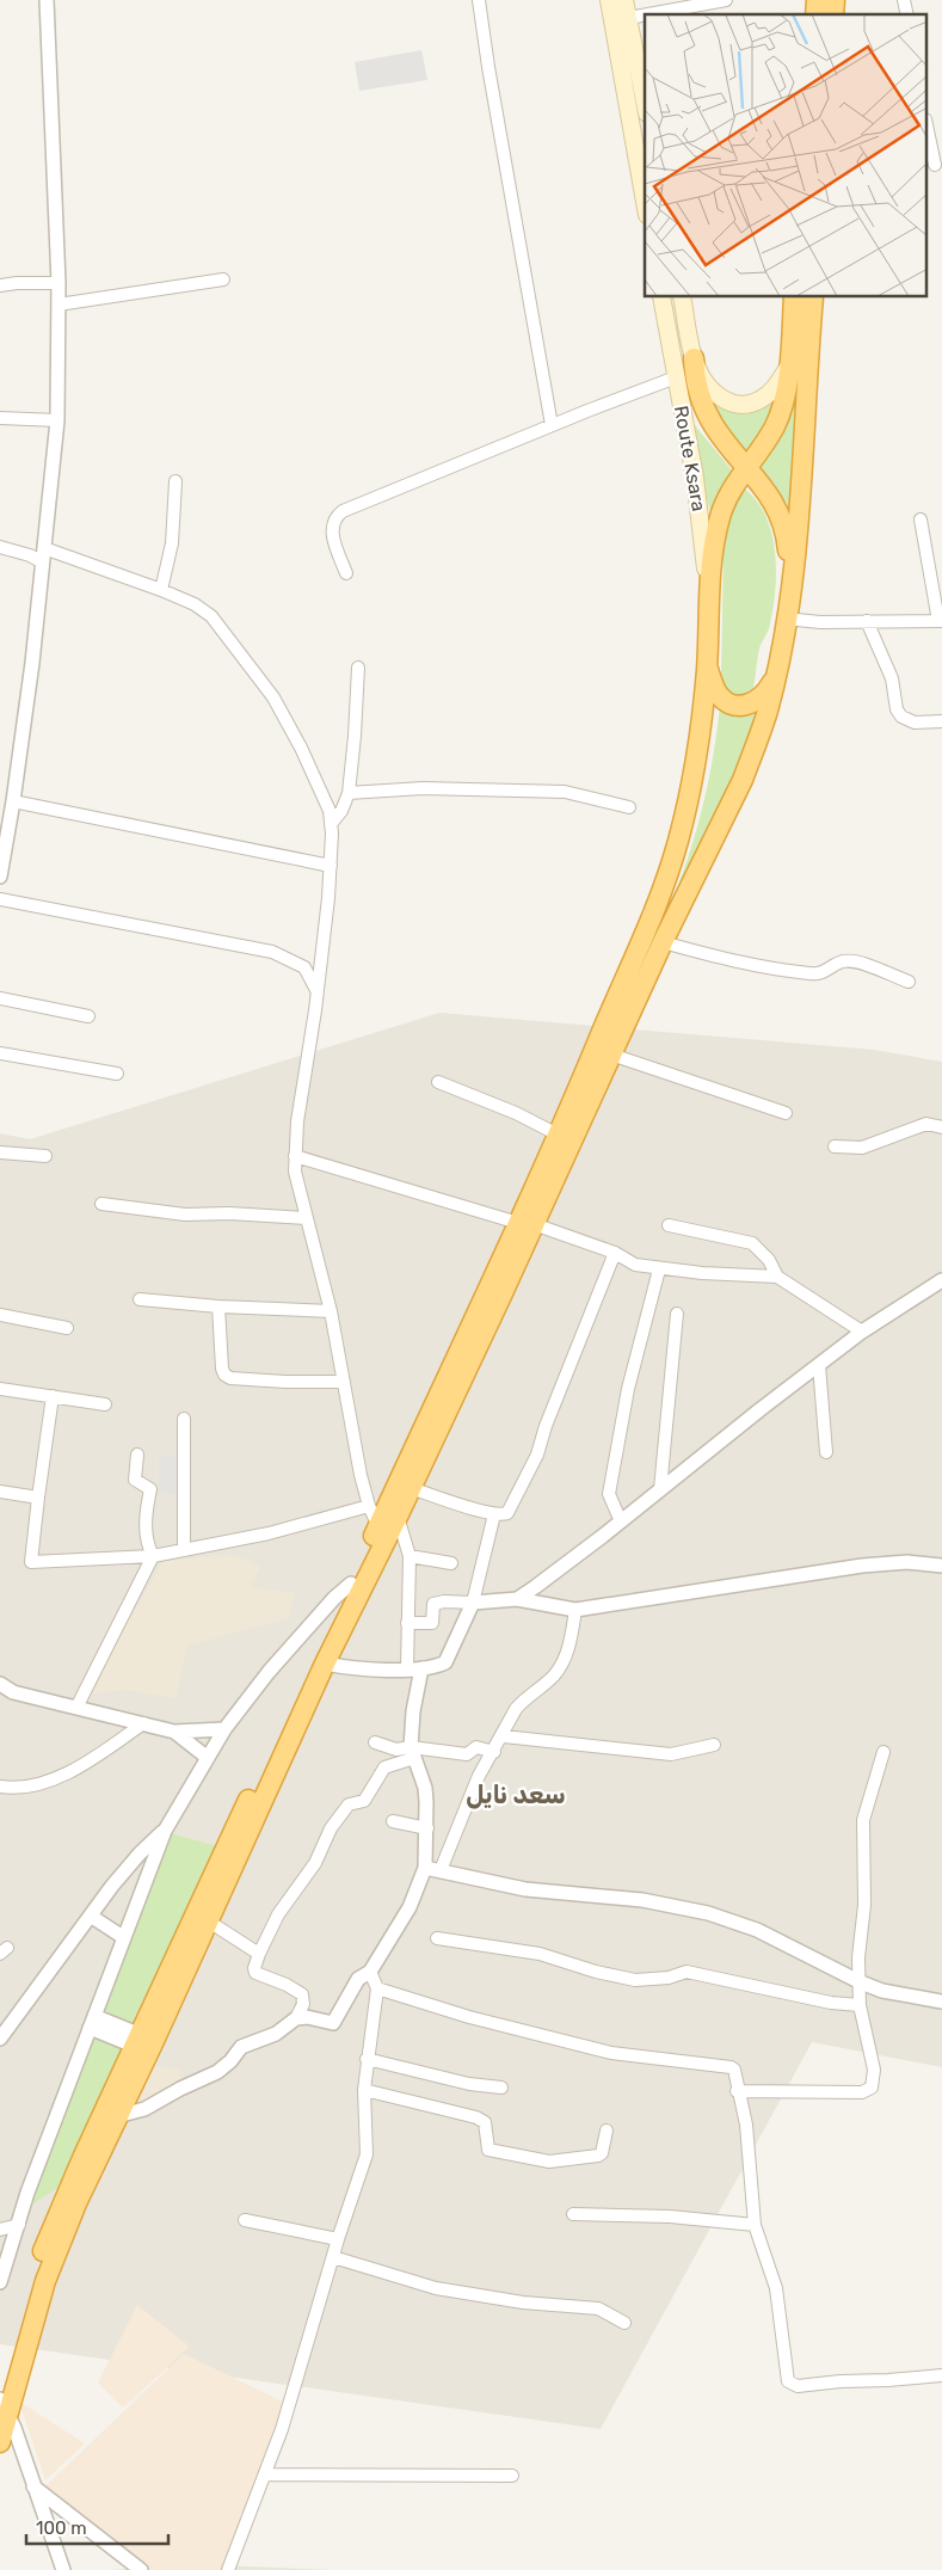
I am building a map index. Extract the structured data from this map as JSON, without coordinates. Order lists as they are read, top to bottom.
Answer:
{
  "streets": {
    "main road": ["Route Ksara"]
  },
  "districts": ["سعد نايل"],
  "scale_bar": "100 m"
}
